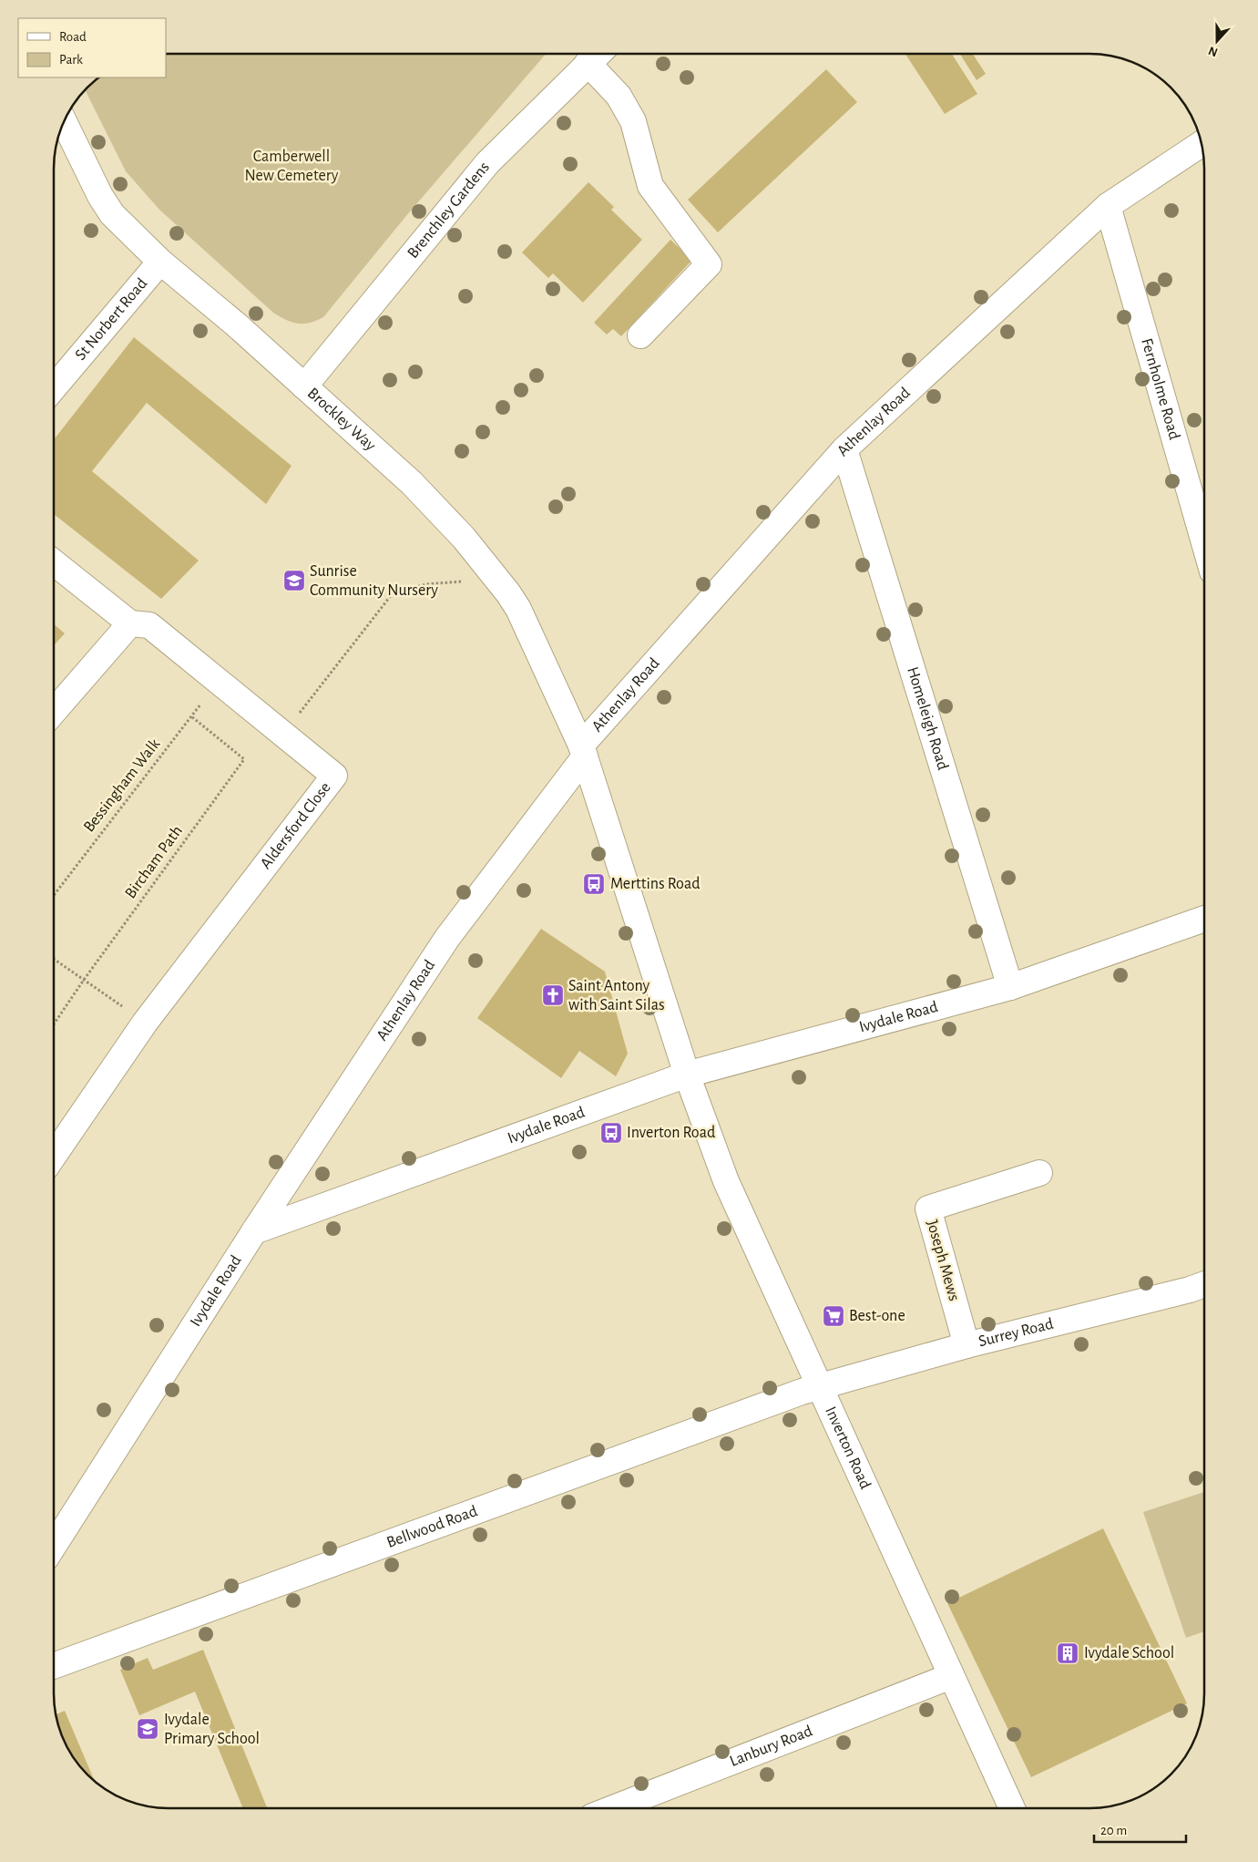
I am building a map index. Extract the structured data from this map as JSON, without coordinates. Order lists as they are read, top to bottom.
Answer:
{
  "streets": {
    "street": [
      "Brenchley Gardens",
      "St Norbert Road",
      "Fernholme Road",
      "Brockley Way",
      "Athenlay Road",
      "Homeleigh Road",
      "Aldersford Close",
      "Ivydale Road",
      "Joseph Mews",
      "Surrey Road",
      "Inverton Road",
      "Bellwood Road",
      "Lanbury Road"
    ],
    "path": ["Bessingham Walk", "Bircham Path"]
  },
  "crossings": [
    ["Brenchley Gardens", "Brockley Way"],
    ["St Norbert Road", "Brockley Way"],
    ["Fernholme Road", "Athenlay Road"],
    ["Brockley Way", "Athenlay Road"],
    ["Athenlay Road", "Homeleigh Road"],
    ["Athenlay Road", "Ivydale Road"],
    ["Homeleigh Road", "Ivydale Road"],
    ["Bessingham Walk", "Aldersford Close"],
    ["Bessingham Walk", "Bircham Path"],
    ["Ivydale Road", "Inverton Road"],
    ["Joseph Mews", "Surrey Road"],
    ["Surrey Road", "Inverton Road"],
    ["Surrey Road", "Bellwood Road"],
    ["Inverton Road", "Bellwood Road"],
    ["Inverton Road", "Lanbury Road"]
  ],
  "parks": ["Camberwell New Cemetery"],
  "places": {
    "school or university": ["Sunrise Community Nursery", "Ivydale Primary School"],
    "bus stop": ["Merttins Road", "Inverton Road"],
    "church": ["Saint Antony with Saint Silas"],
    "supermarket": ["Best-one"],
    "building": ["Ivydale School"]
  },
  "legend": ["Road", "Park"],
  "scale_bar": "20 m",
  "north": "bottom"
}
